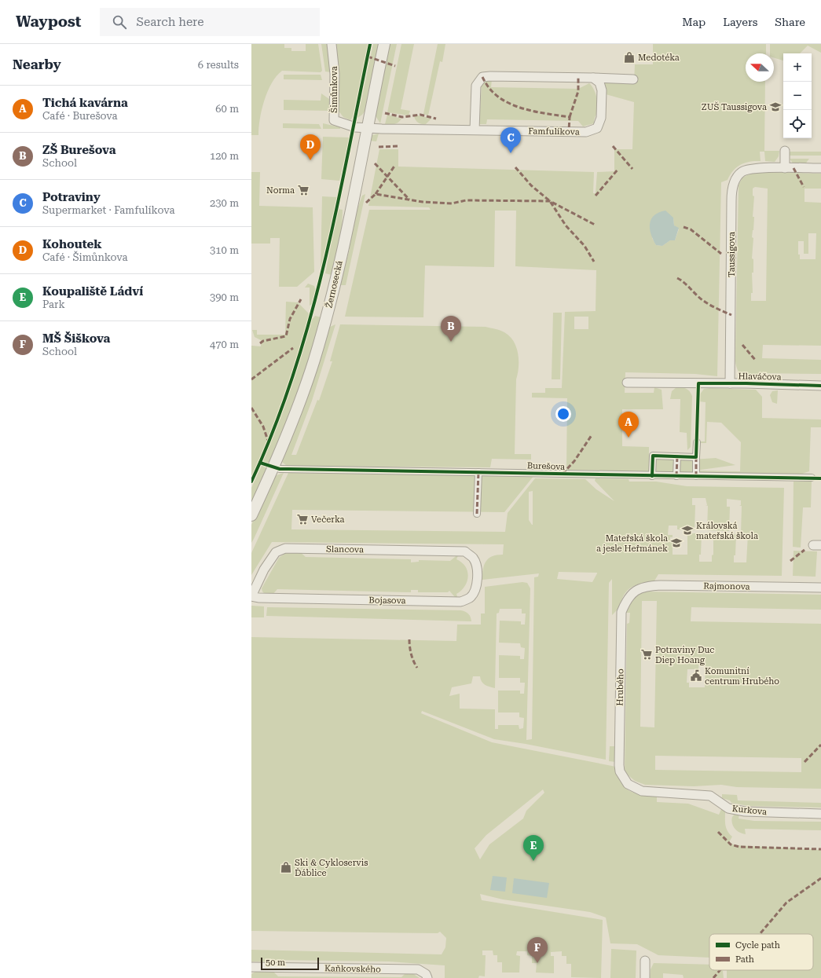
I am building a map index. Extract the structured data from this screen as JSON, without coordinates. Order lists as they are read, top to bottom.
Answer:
{
  "streets": {
    "street": [
      "Šimůnkova",
      "Famfulíkova",
      "Taussigova",
      "Žernosecká",
      "Hlaváčova",
      "Burešova",
      "Slancova",
      "Rajmonova",
      "Bojasova",
      "Hrubého",
      "Kurkova",
      "Kaňkovského"
    ]
  },
  "crossings": [
    ["Šimůnkova", "Famfulíkova"],
    ["Šimůnkova", "Žernosecká"],
    ["Famfulíkova", "Žernosecká"],
    ["Taussigova", "Hlaváčova"],
    ["Slancova", "Bojasova"],
    ["Rajmonova", "Hrubého"],
    ["Hrubého", "Kurkova"]
  ],
  "places": {
    "shop": ["Medotéka", "Ski & Cykloservis Ďáblice"],
    "school or university": ["ZUŠ Taussigova", "Královská mateřská škola", "Mateřská škola a jesle Heřmánek"],
    "supermarket": ["Norma", "Večerka", "Potraviny Duc Diep Hoang"],
    "public building": ["Komunitní centrum Hrubého"]
  },
  "legend": ["Cycle path", "Path"],
  "scale_bar": "50 m",
  "north": "left",
  "page": {
    "header": "Waypost",
    "search": "Search here",
    "nav": ["Map", "Layers", "Share"],
    "heading": ["Nearby", "6 results"],
    "map_buttons": ["+", "−"],
    "list": [
      {
        "mark": "A",
        "name": "Tichá kavárna",
        "note": "Café · Burešova",
        "value": "60 m"
      },
      {
        "mark": "B",
        "name": "ZŠ Burešova",
        "note": "School",
        "value": "120 m"
      },
      {
        "mark": "C",
        "name": "Potraviny",
        "note": "Supermarket · Famfulíkova",
        "value": "230 m"
      },
      {
        "mark": "D",
        "name": "Kohoutek",
        "note": "Café · Šimůnkova",
        "value": "310 m"
      },
      {
        "mark": "E",
        "name": "Koupaliště Ládví",
        "note": "Park",
        "value": "390 m"
      },
      {
        "mark": "F",
        "name": "MŠ Šiškova",
        "note": "School",
        "value": "470 m"
      }
    ],
    "pins": [
      "C",
      "D",
      "B",
      "A",
      "E",
      "F"
    ],
    "scale": "50 m"
  }
}
